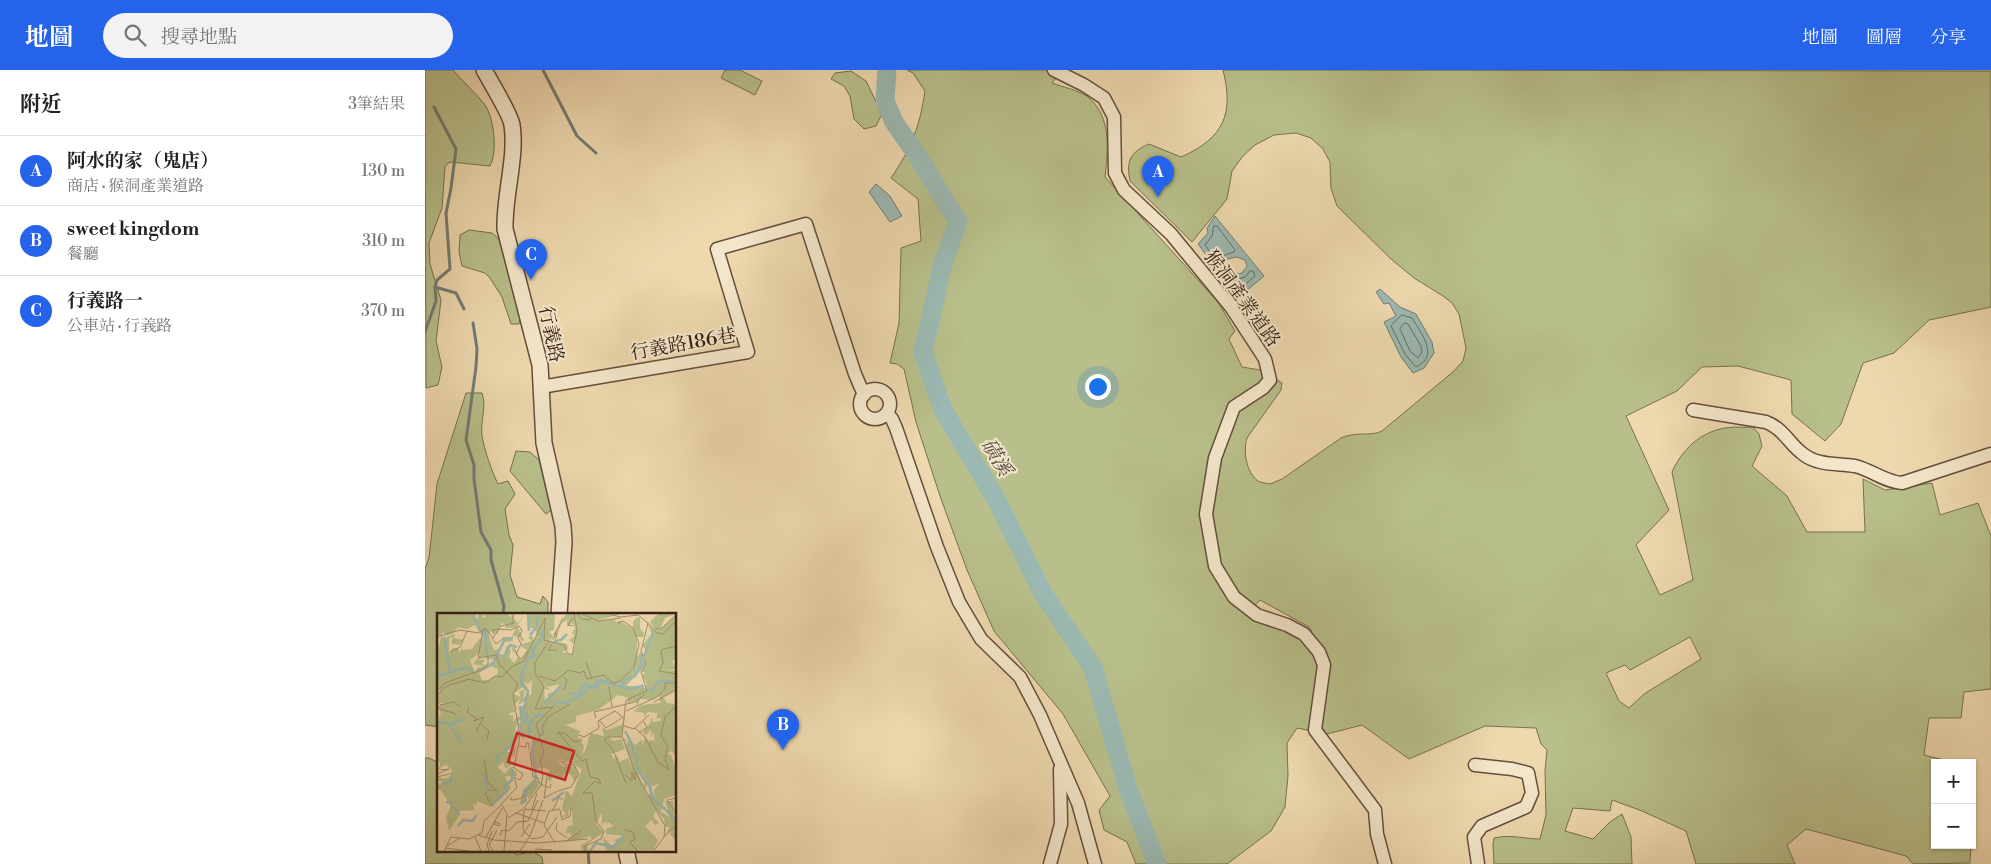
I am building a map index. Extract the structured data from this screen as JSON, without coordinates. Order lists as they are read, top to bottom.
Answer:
{
  "streets": {
    "street": ["猴洞產業道路", "行義路", "行義路186巷"]
  },
  "crossings": [
    ["行義路", "行義路186巷"]
  ],
  "water": ["磺溪"],
  "page": {
    "header": "地圖",
    "search": "搜尋地點",
    "nav": ["地圖", "圖層", "分享"],
    "heading": ["附近", "3筆結果"],
    "list": [
      {
        "mark": "A",
        "name": "阿水的家（鬼店）",
        "note": "商店 · 猴洞產業道路",
        "value": "130 m"
      },
      {
        "mark": "B",
        "name": "sweet kingdom",
        "note": "餐廳",
        "value": "310 m"
      },
      {
        "mark": "C",
        "name": "行義路一",
        "note": "公車站 · 行義路",
        "value": "370 m"
      }
    ],
    "pins": ["A", "C", "B"],
    "map_buttons": ["+", "−"]
  }
}
